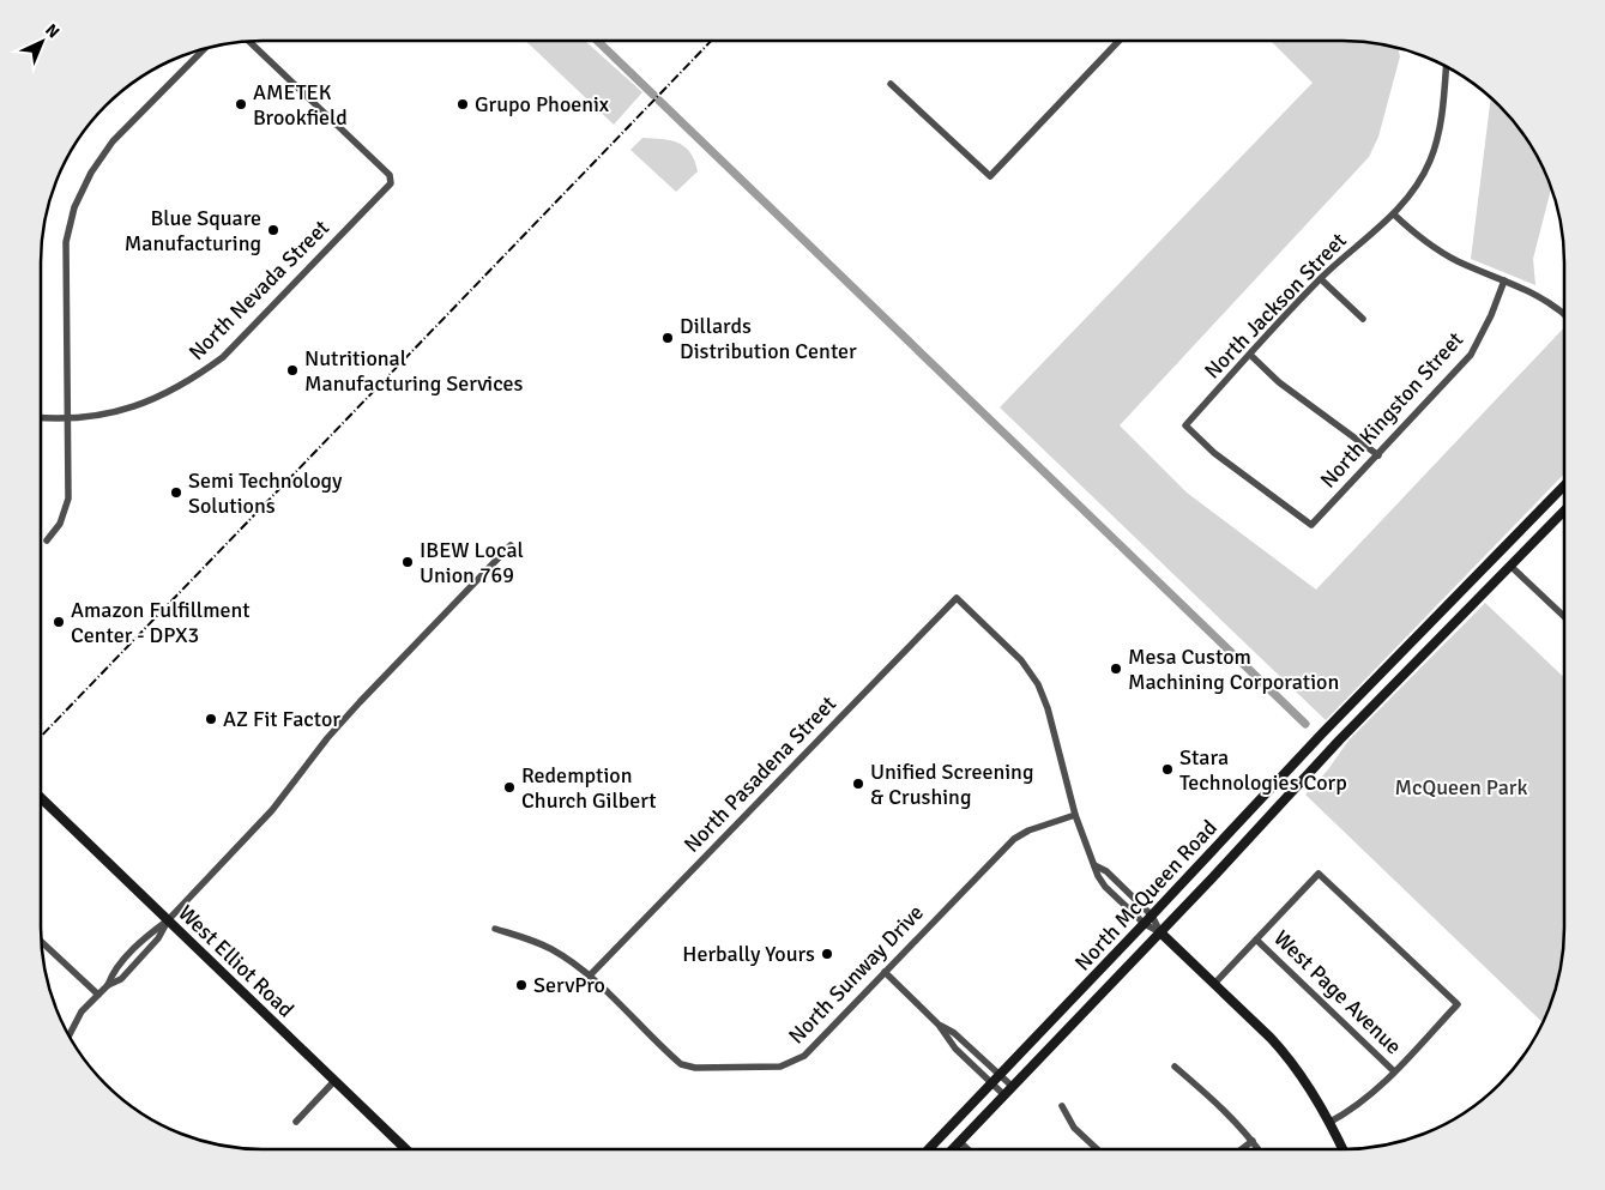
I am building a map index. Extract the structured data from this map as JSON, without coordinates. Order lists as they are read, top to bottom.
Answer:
{
  "streets": {
    "main road": ["North McQueen Road", "West Elliot Road"],
    "street": [
      "North Nevada Street",
      "North Jackson Street",
      "North Kingston Street",
      "North Pasadena Street",
      "North Sunway Drive",
      "West Page Avenue"
    ]
  },
  "crossings": [
    ["North Jackson Street", "North Kingston Street"],
    ["North Pasadena Street", "North Sunway Drive"]
  ],
  "parks": ["McQueen Park"],
  "places": [
    "AMETEK Brookfield",
    "Grupo Phoenix",
    "Blue Square Manufacturing",
    "Dillards Distribution Center",
    "Nutritional Manufacturing Services",
    "Semi Technology Solutions",
    "IBEW Local Union 769",
    "Amazon Fulfillment Center - DPX3",
    "Mesa Custom Machining Corporation",
    "AZ Fit Factor",
    "Stara Technologies Corp",
    "Unified Screening & Crushing",
    "Redemption Church Gilbert",
    "Herbally Yours",
    "ServPro"
  ],
  "north": "top right"
}
